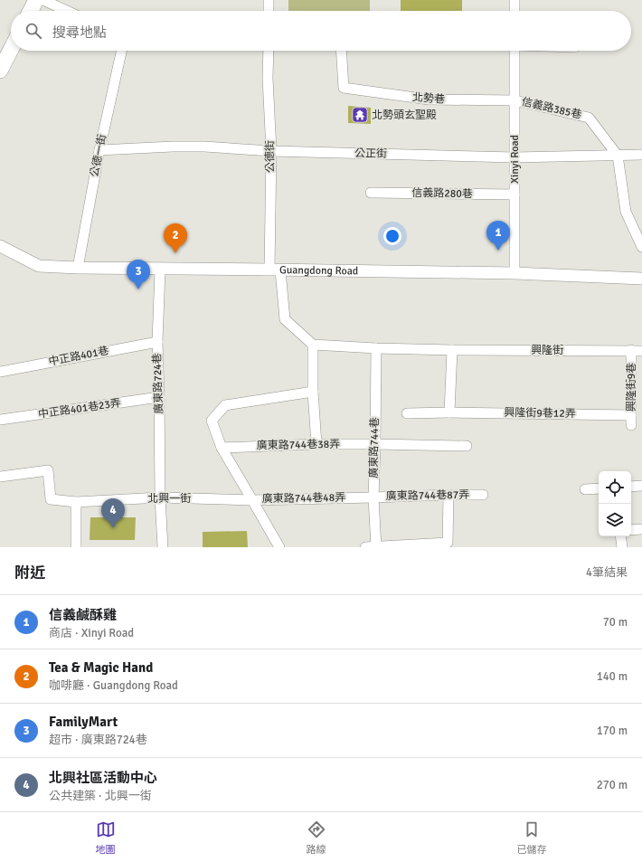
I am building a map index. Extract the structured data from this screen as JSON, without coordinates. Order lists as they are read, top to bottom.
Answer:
{
  "streets": {
    "street": [
      "北勢巷",
      "信義路385巷",
      "公正街",
      "公德一街",
      "公德街",
      "Xinyi Road",
      "信義路280巷",
      "Guangdong Road",
      "興隆街",
      "中正路401巷",
      "廣東路724巷",
      "興隆街9巷",
      "中正路401巷23弄",
      "興隆街9巷12弄",
      "廣東路744巷38弄",
      "廣東路744巷",
      "廣東路744巷87弄",
      "北興一街",
      "廣東路744巷48弄"
    ]
  },
  "crossings": [
    ["北勢巷", "信義路385巷"],
    ["北勢巷", "Xinyi Road"],
    ["信義路385巷", "公正街"],
    ["信義路385巷", "Xinyi Road"],
    ["公正街", "公德一街"],
    ["公正街", "公德街"],
    ["公正街", "Xinyi Road"],
    ["公德一街", "Guangdong Road"],
    ["公德街", "Guangdong Road"],
    ["Xinyi Road", "信義路280巷"],
    ["Xinyi Road", "Guangdong Road"],
    ["Guangdong Road", "廣東路724巷"],
    ["興隆街", "興隆街9巷"],
    ["中正路401巷", "廣東路724巷"],
    ["廣東路724巷", "中正路401巷23弄"],
    ["廣東路724巷", "北興一街"],
    ["興隆街9巷", "興隆街9巷12弄"],
    ["廣東路744巷38弄", "廣東路744巷"],
    ["廣東路744巷38弄", "廣東路744巷48弄"],
    ["廣東路744巷", "廣東路744巷87弄"],
    ["廣東路744巷", "廣東路744巷48弄"],
    ["廣東路744巷87弄", "廣東路744巷48弄"],
    ["北興一街", "廣東路744巷48弄"]
  ],
  "places": {
    "temple": ["北勢頭玄聖殿"]
  },
  "page": {
    "search": "搜尋地點",
    "pins": [
      "1",
      "2",
      "3",
      "4"
    ],
    "heading": ["附近", "4筆結果"],
    "list": [
      {
        "mark": "1",
        "name": "信義鹹酥雞",
        "note": "商店 · Xinyi Road",
        "value": "70 m"
      },
      {
        "mark": "2",
        "name": "Tea & Magic Hand",
        "note": "咖啡廳 · Guangdong Road",
        "value": "140 m"
      },
      {
        "mark": "3",
        "name": "FamilyMart",
        "note": "超市 · 廣東路724巷",
        "value": "170 m"
      },
      {
        "mark": "4",
        "name": "北興社區活動中心",
        "note": "公共建築 · 北興一街",
        "value": "270 m"
      }
    ],
    "nav": ["地圖", "路線", "已儲存"]
  }
}
